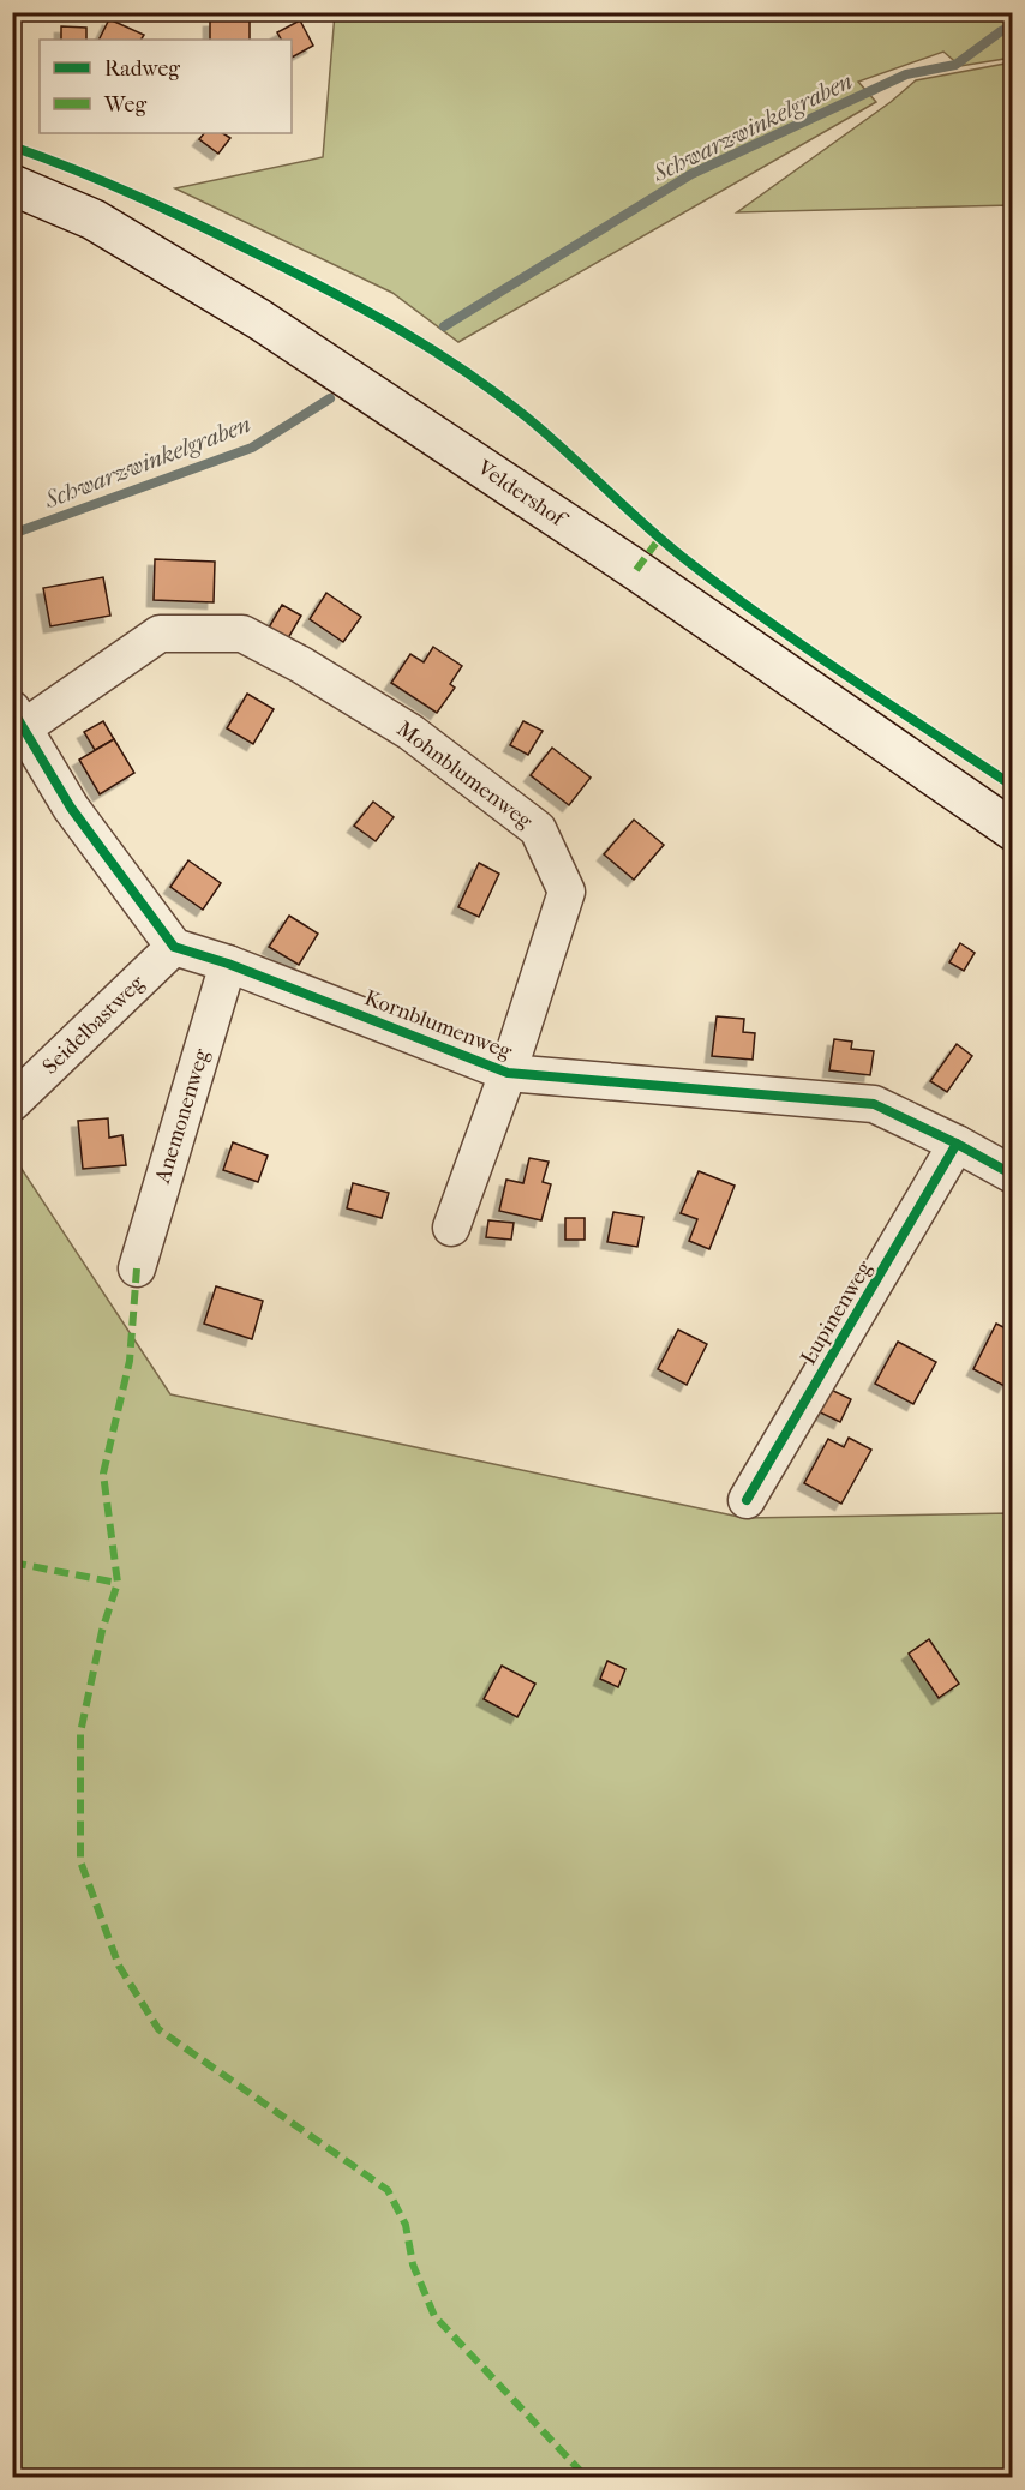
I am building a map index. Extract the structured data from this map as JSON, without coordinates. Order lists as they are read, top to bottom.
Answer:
{
  "streets": {
    "main road": ["Veldershof"],
    "street": [
      "Mohnblumenweg",
      "Seidelbastweg",
      "Kornblumenweg",
      "Anemonenweg",
      "Lupinenweg"
    ]
  },
  "crossings": [
    ["Mohnblumenweg", "Kornblumenweg"],
    ["Seidelbastweg", "Kornblumenweg"],
    ["Kornblumenweg", "Anemonenweg"],
    ["Kornblumenweg", "Lupinenweg"]
  ],
  "water": ["Schwarzwinkelgraben"],
  "legend": ["Radweg", "Weg"]
}
